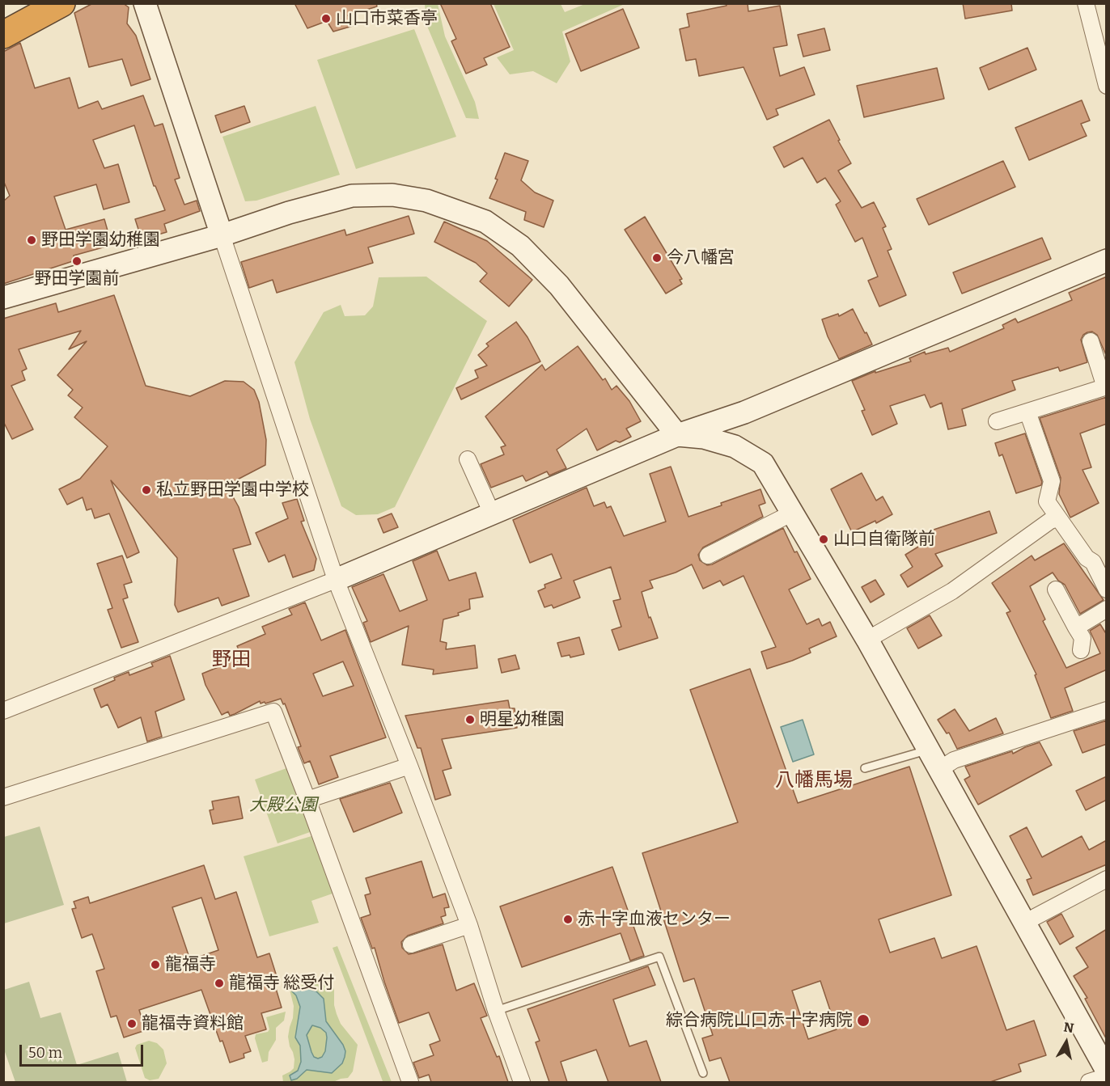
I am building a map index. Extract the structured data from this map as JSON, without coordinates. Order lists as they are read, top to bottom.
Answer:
{
  "districts": ["野田", "八幡馬場"],
  "parks": ["大殿公園"],
  "places": [
    "山口市菜香亭",
    "野田学園幼稚園",
    "今八幡宮",
    "野田学園前",
    "私立野田学園中学校",
    "山口自衛隊前",
    "明星幼稚園",
    "赤十字血液センター",
    "龍福寺",
    "龍福寺 総受付",
    "綜合病院山口赤十字病院",
    "龍福寺資料館"
  ],
  "scale_bar": "50 m",
  "north": "top"
}
